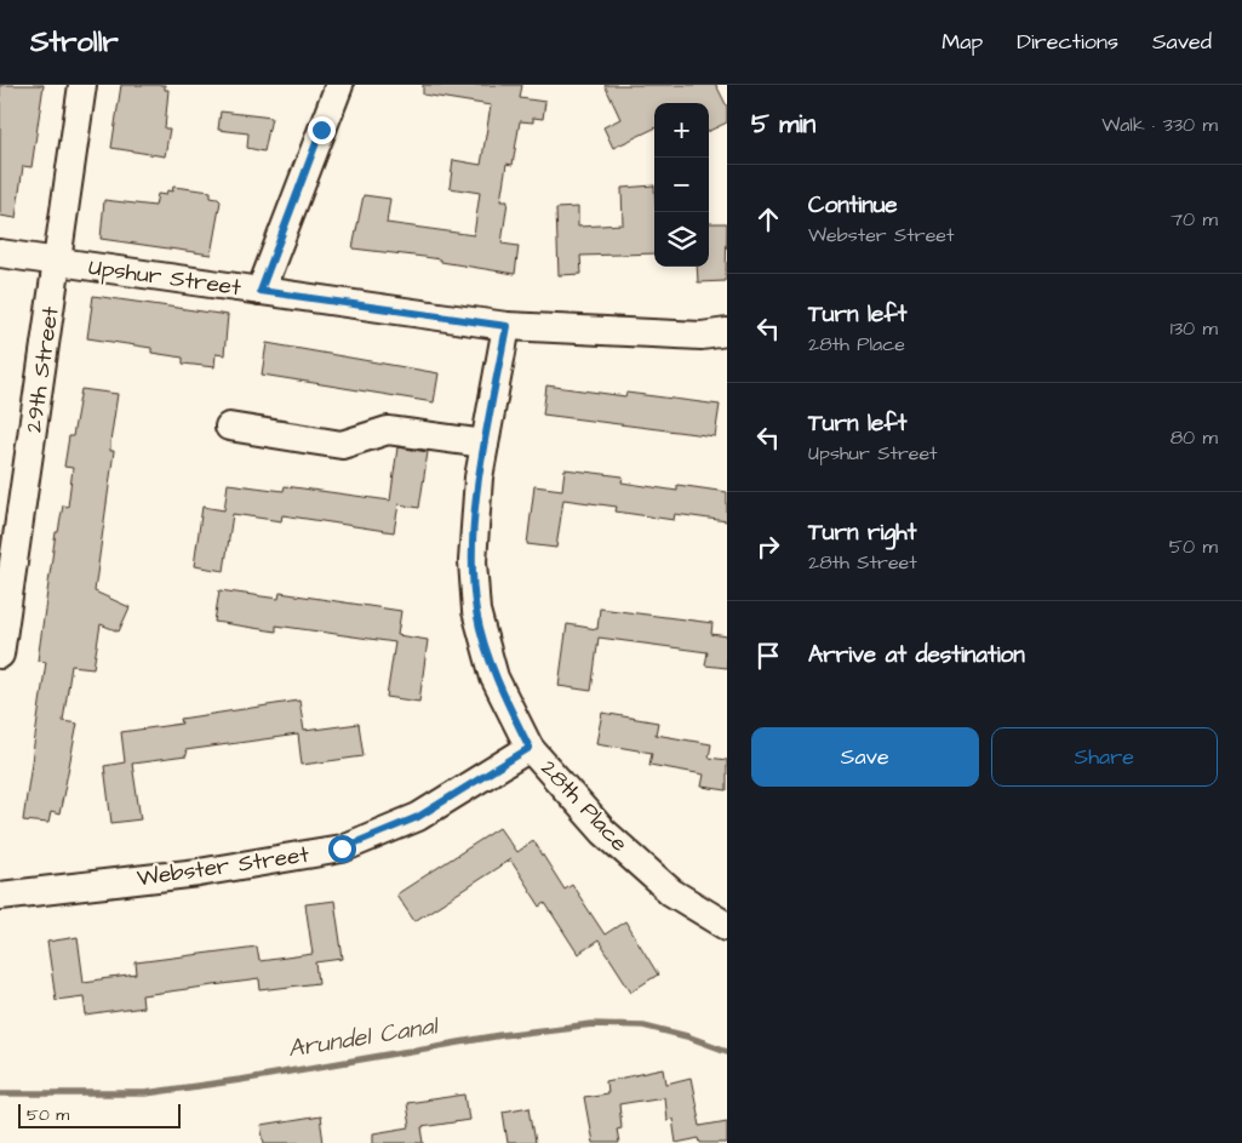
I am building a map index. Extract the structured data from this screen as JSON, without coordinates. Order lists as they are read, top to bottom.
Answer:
{
  "streets": {
    "street": [
      "Upshur Street",
      "29th Street",
      "28th Place",
      "Webster Street"
    ]
  },
  "crossings": [
    ["Upshur Street", "29th Street"],
    ["Upshur Street", "28th Place"],
    ["28th Place", "Webster Street"]
  ],
  "water": ["Arundel Canal"],
  "scale_bar": "50 m",
  "page": {
    "header": "Strollr",
    "nav": ["Map", "Directions", "Saved"],
    "heading": ["5 min", "Walk · 330 m"],
    "map_buttons": ["+", "−"],
    "list": [
      ["Continue", "Webster Street", "70 m"],
      ["Turn left", "28th Place", "130 m"],
      ["Turn left", "Upshur Street", "80 m"],
      ["Turn right", "28th Street", "50 m"],
      "Arrive at destination"
    ],
    "buttons": ["Save", "Share"],
    "scale": "50 m"
  }
}
